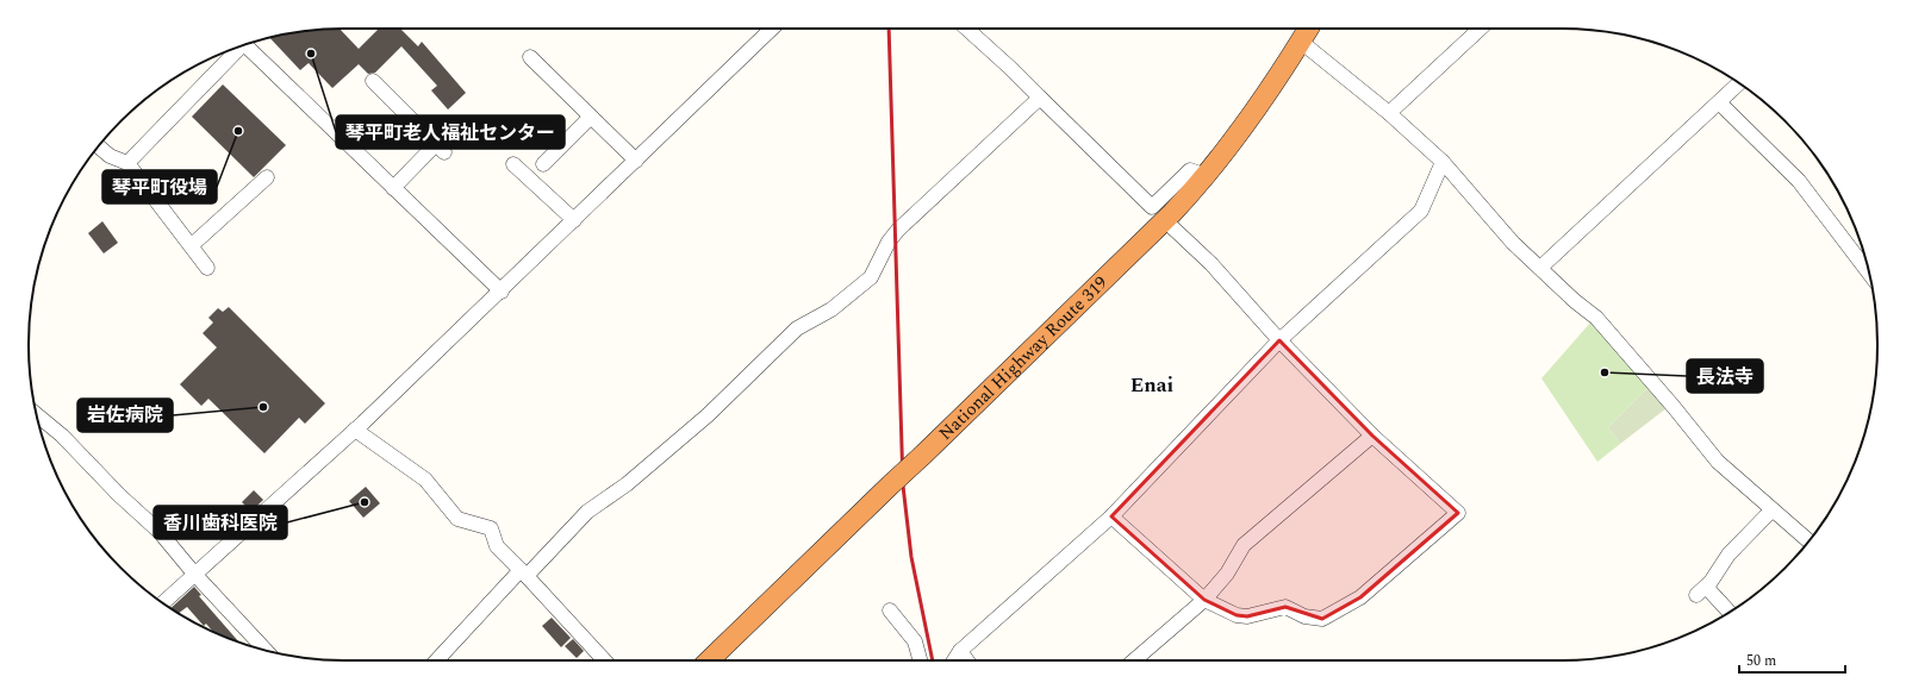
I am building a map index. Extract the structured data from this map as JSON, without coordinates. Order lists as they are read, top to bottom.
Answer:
{
  "streets": {
    "highway": ["National Highway Route 319"]
  },
  "districts": ["Enai"],
  "places": [
    "琴平町老人福祉センター",
    "琴平町役場",
    "長法寺",
    "岩佐病院",
    "香川歯科医院"
  ],
  "scale_bar": "50 m"
}
